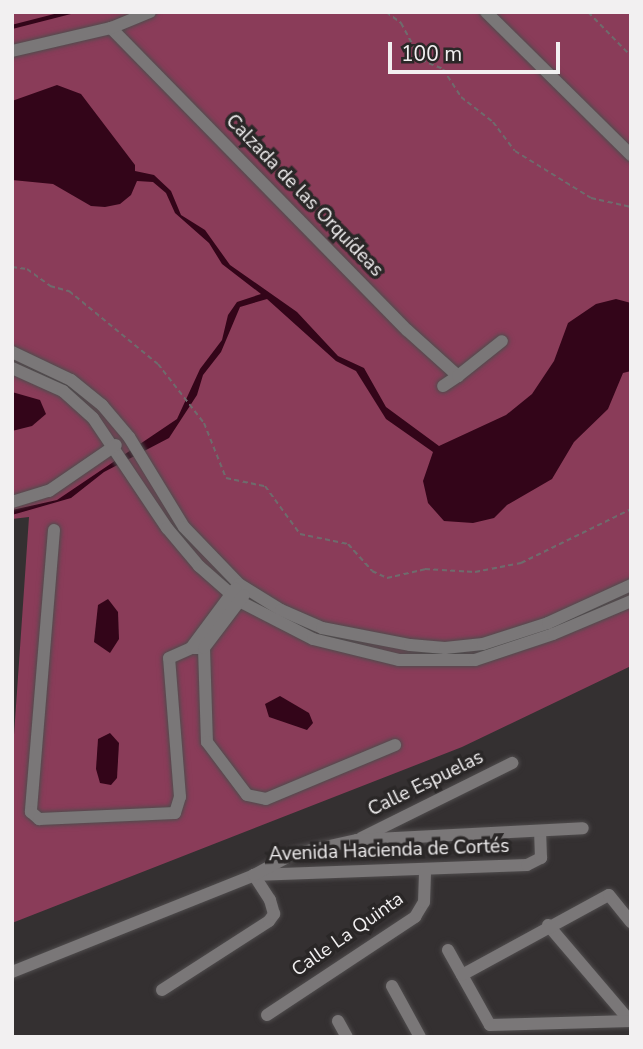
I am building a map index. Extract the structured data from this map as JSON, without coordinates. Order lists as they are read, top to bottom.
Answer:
{
  "streets": {
    "street": [
      "Calzada de las Orquídeas",
      "Calle Espuelas",
      "Avenida Hacienda de Cortés",
      "Calle La Quinta"
    ]
  },
  "crossings": [
    ["Calle Espuelas", "Avenida Hacienda de Cortés"],
    ["Avenida Hacienda de Cortés", "Calle La Quinta"]
  ],
  "scale_bar": "100 m"
}
